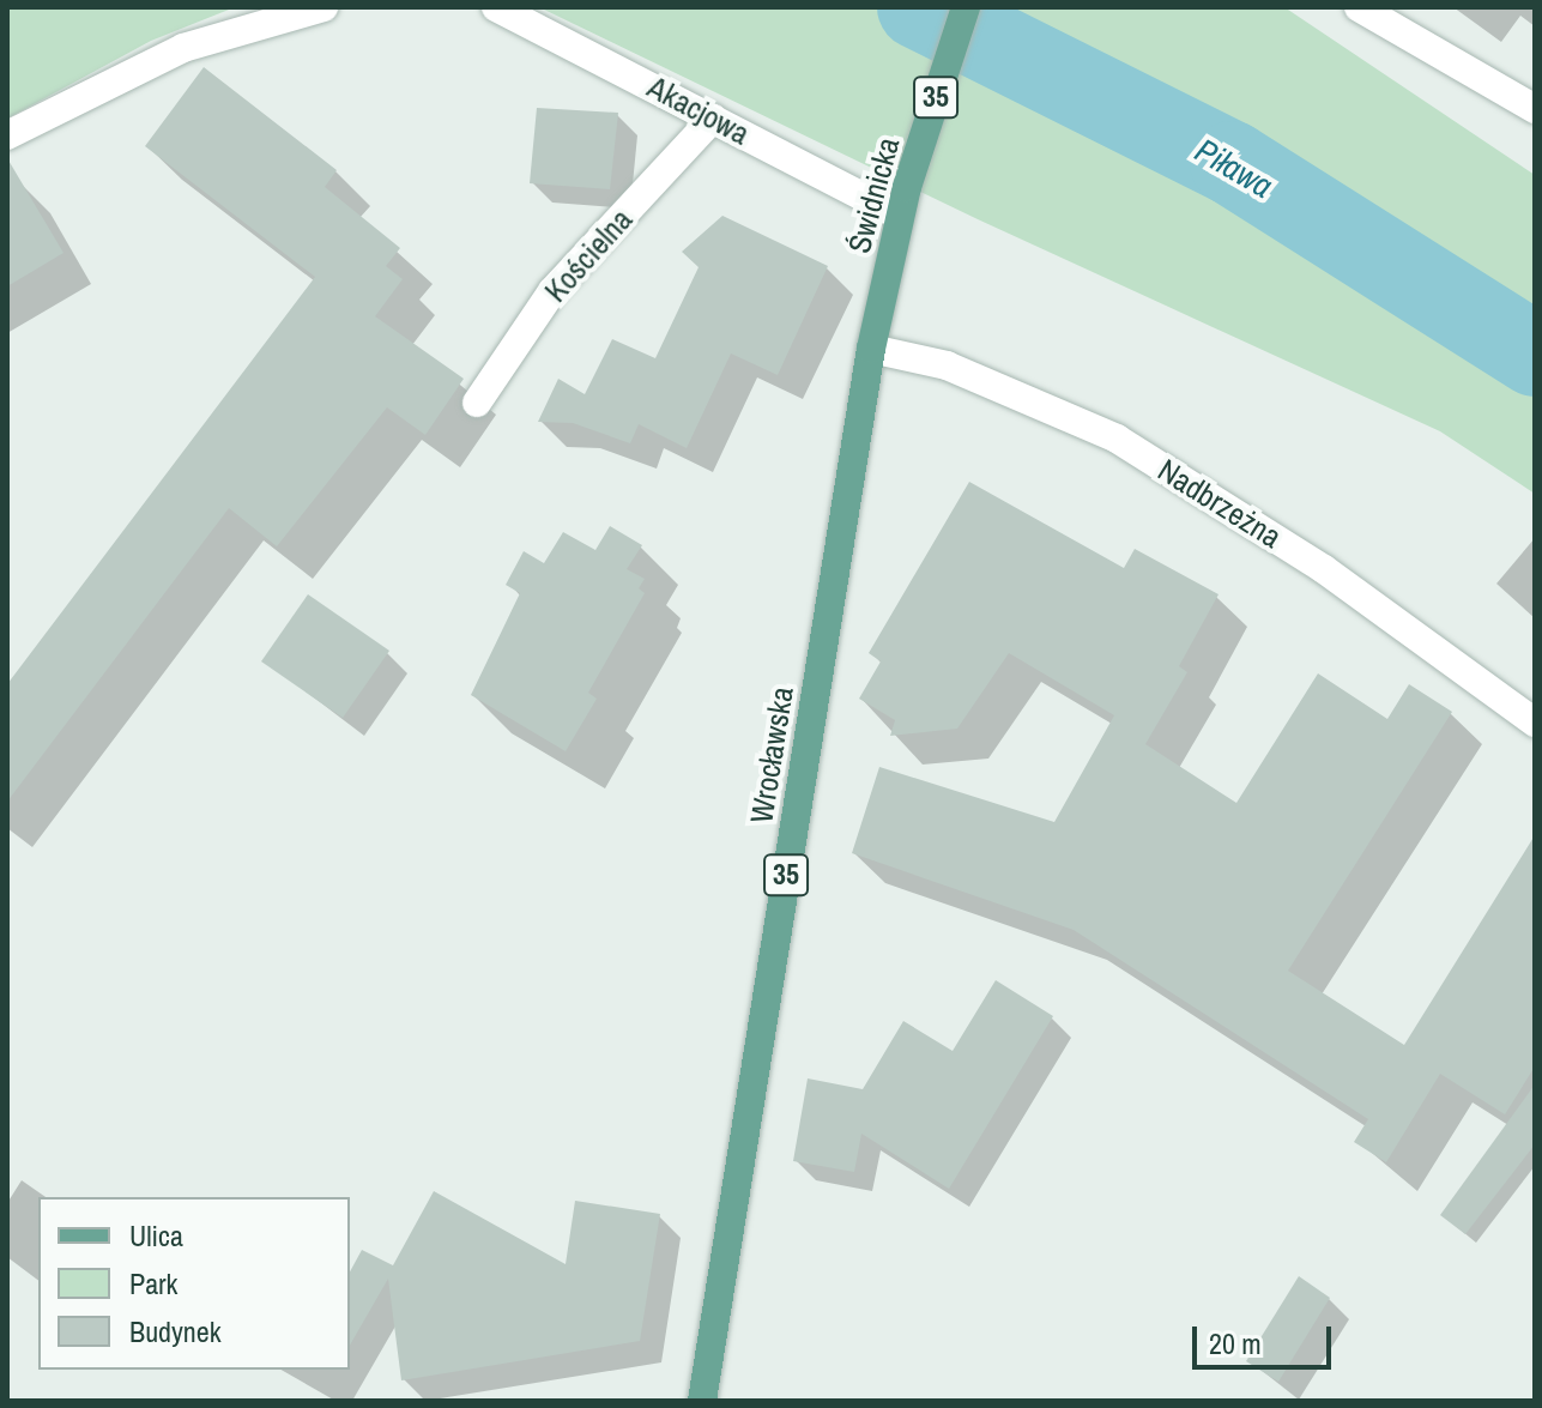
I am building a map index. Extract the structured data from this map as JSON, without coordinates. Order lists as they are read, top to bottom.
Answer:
{
  "streets": {
    "main road": ["35", "Świdnicka", "Wrocławska"],
    "street": ["Akacjowa", "Kościelna", "Nadbrzeżna"]
  },
  "crossings": [
    ["Akacjowa", "Świdnicka"],
    ["Akacjowa", "Kościelna"],
    ["Świdnicka", "Nadbrzeżna"],
    ["Świdnicka", "Wrocławska"],
    ["Nadbrzeżna", "Wrocławska"]
  ],
  "water": ["Piława"],
  "legend": ["Ulica", "Park", "Budynek"],
  "scale_bar": "20 m"
}
